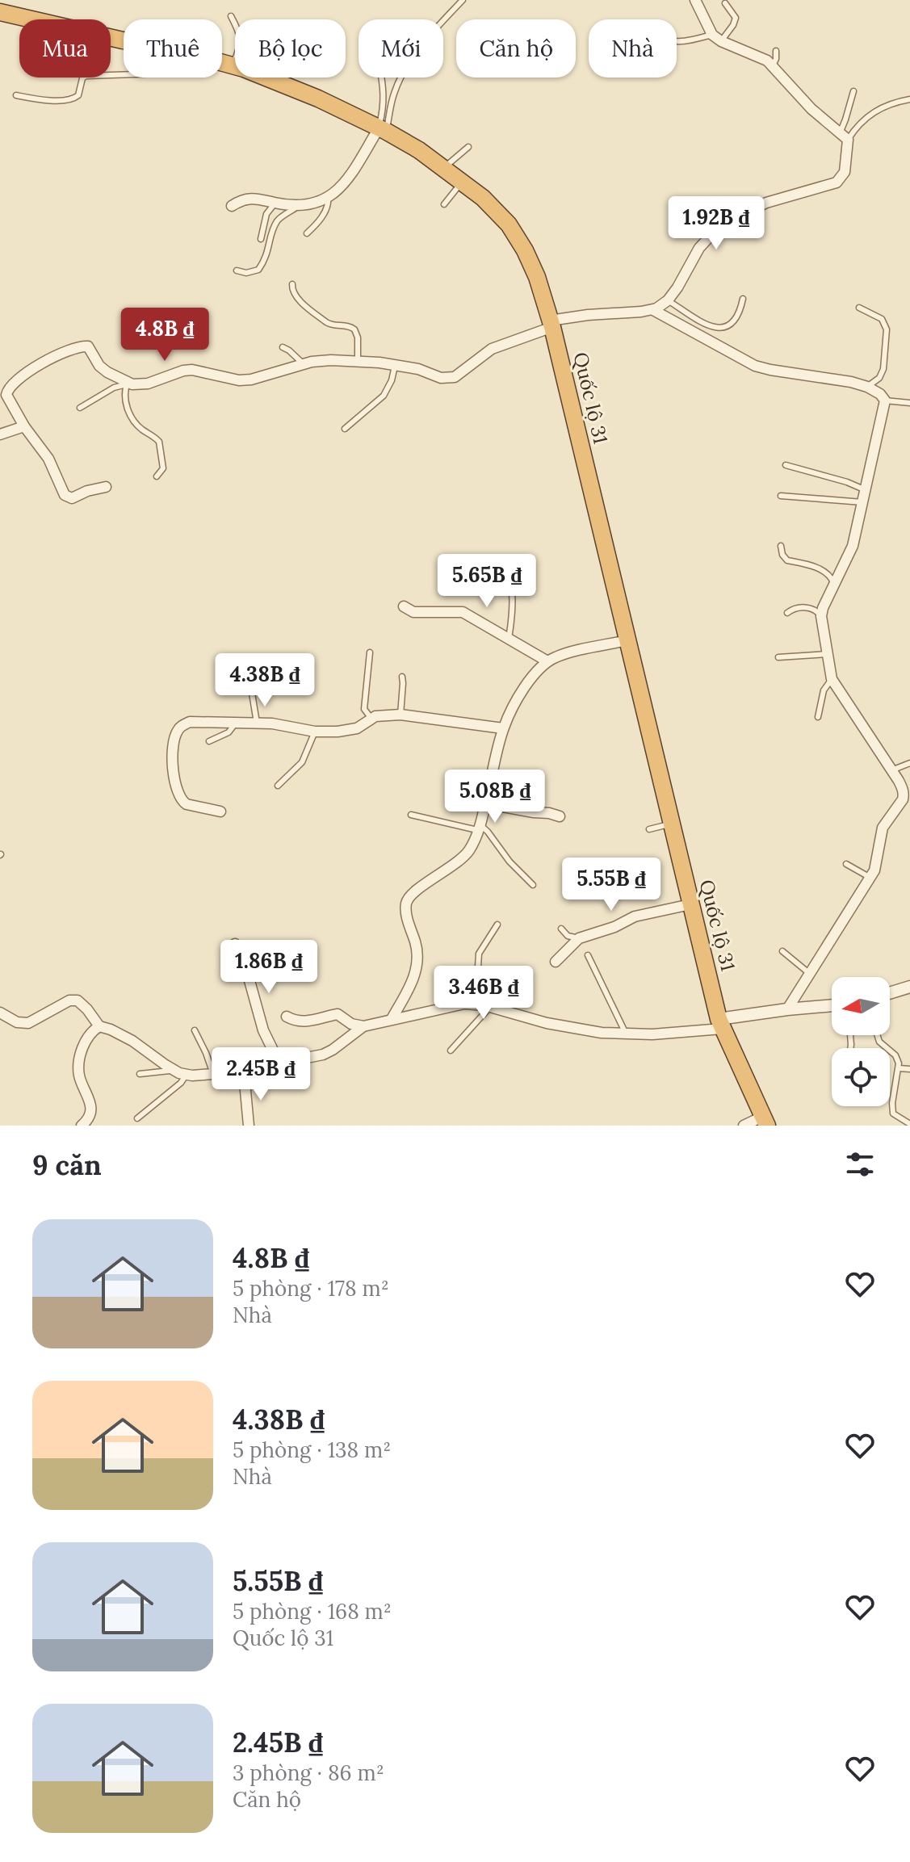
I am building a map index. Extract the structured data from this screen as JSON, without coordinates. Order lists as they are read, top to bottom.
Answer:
{
  "streets": {
    "highway": ["Quốc lộ 31"]
  },
  "north": "left",
  "page": {
    "chip": [
      "Mua",
      "Thuê",
      "Bộ lọc",
      "Mới",
      "Căn hộ",
      "Nhà"
    ],
    "price": [
      "1.92B ₫",
      "4.8B ₫",
      "5.65B ₫",
      "4.38B ₫",
      "5.08B ₫",
      "5.55B ₫",
      "1.86B ₫",
      "3.46B ₫",
      "2.45B ₫"
    ],
    "heading": "9 căn",
    "list": [
      {
        "name": "4.8B ₫",
        "note": "5 phòng · 178 m² · Nhà"
      },
      {
        "name": "4.38B ₫",
        "note": "5 phòng · 138 m² · Nhà"
      },
      {
        "name": "5.55B ₫",
        "note": "5 phòng · 168 m² · Quốc lộ 31"
      },
      {
        "name": "2.45B ₫",
        "note": "3 phòng · 86 m² · Căn hộ"
      }
    ]
  }
}
